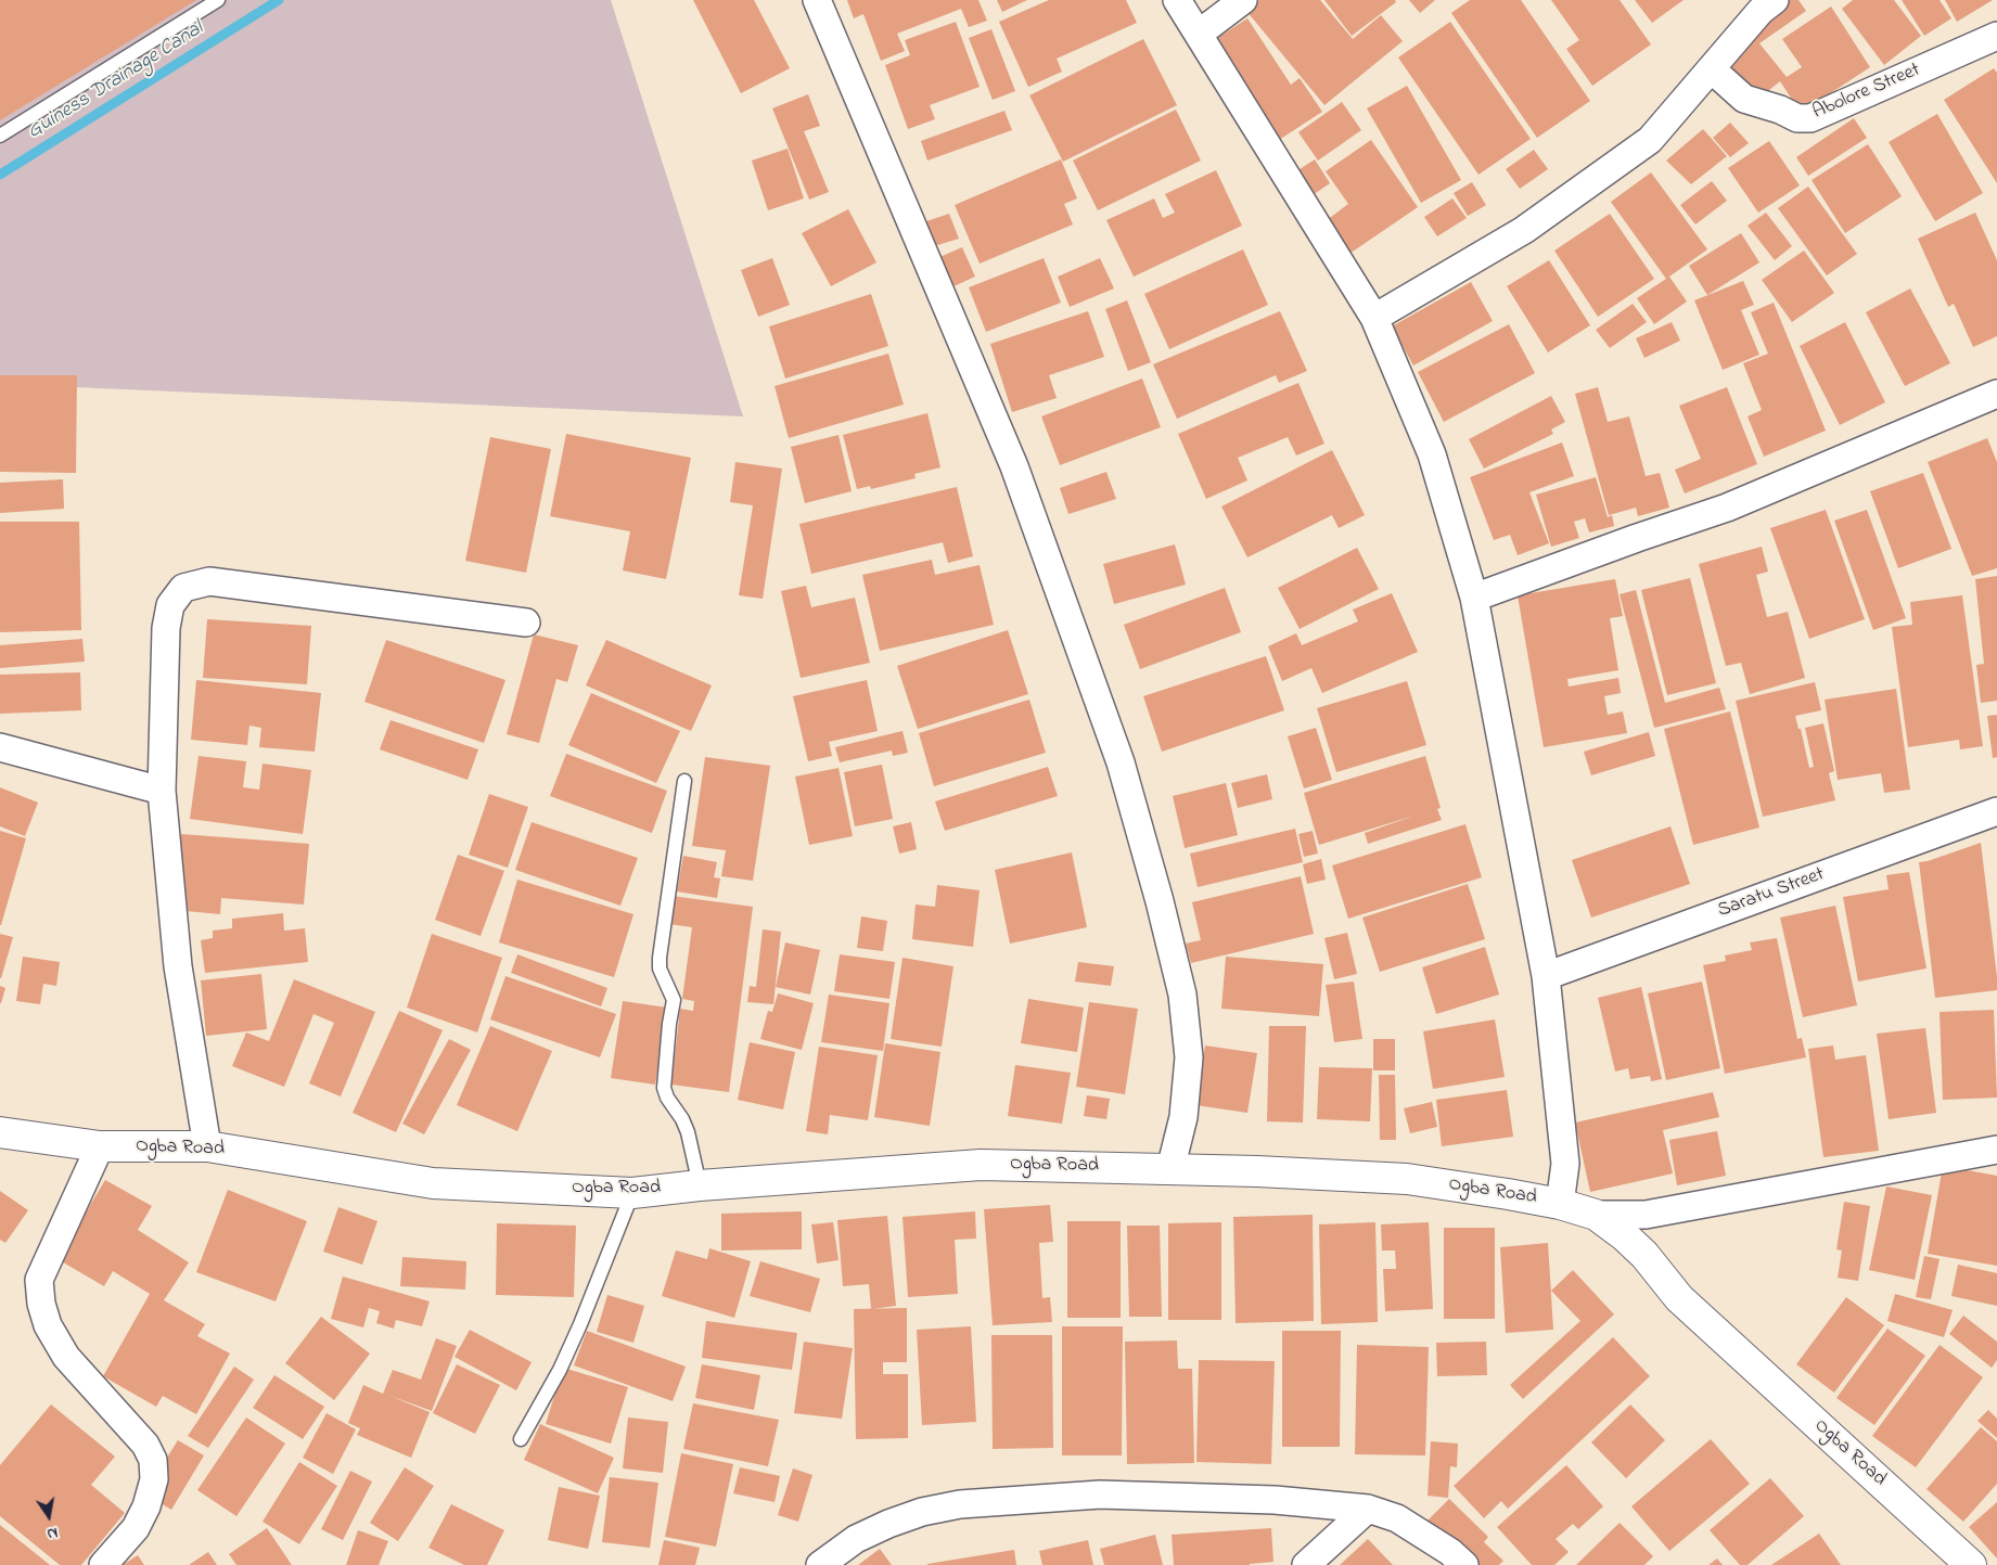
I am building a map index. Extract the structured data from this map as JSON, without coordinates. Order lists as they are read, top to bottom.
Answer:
{
  "streets": {
    "main road": ["Ogba Road"],
    "street": ["Abolore Street", "Saratu Street"]
  },
  "water": ["Guiness Drainage Canal"],
  "north": "bottom"
}
